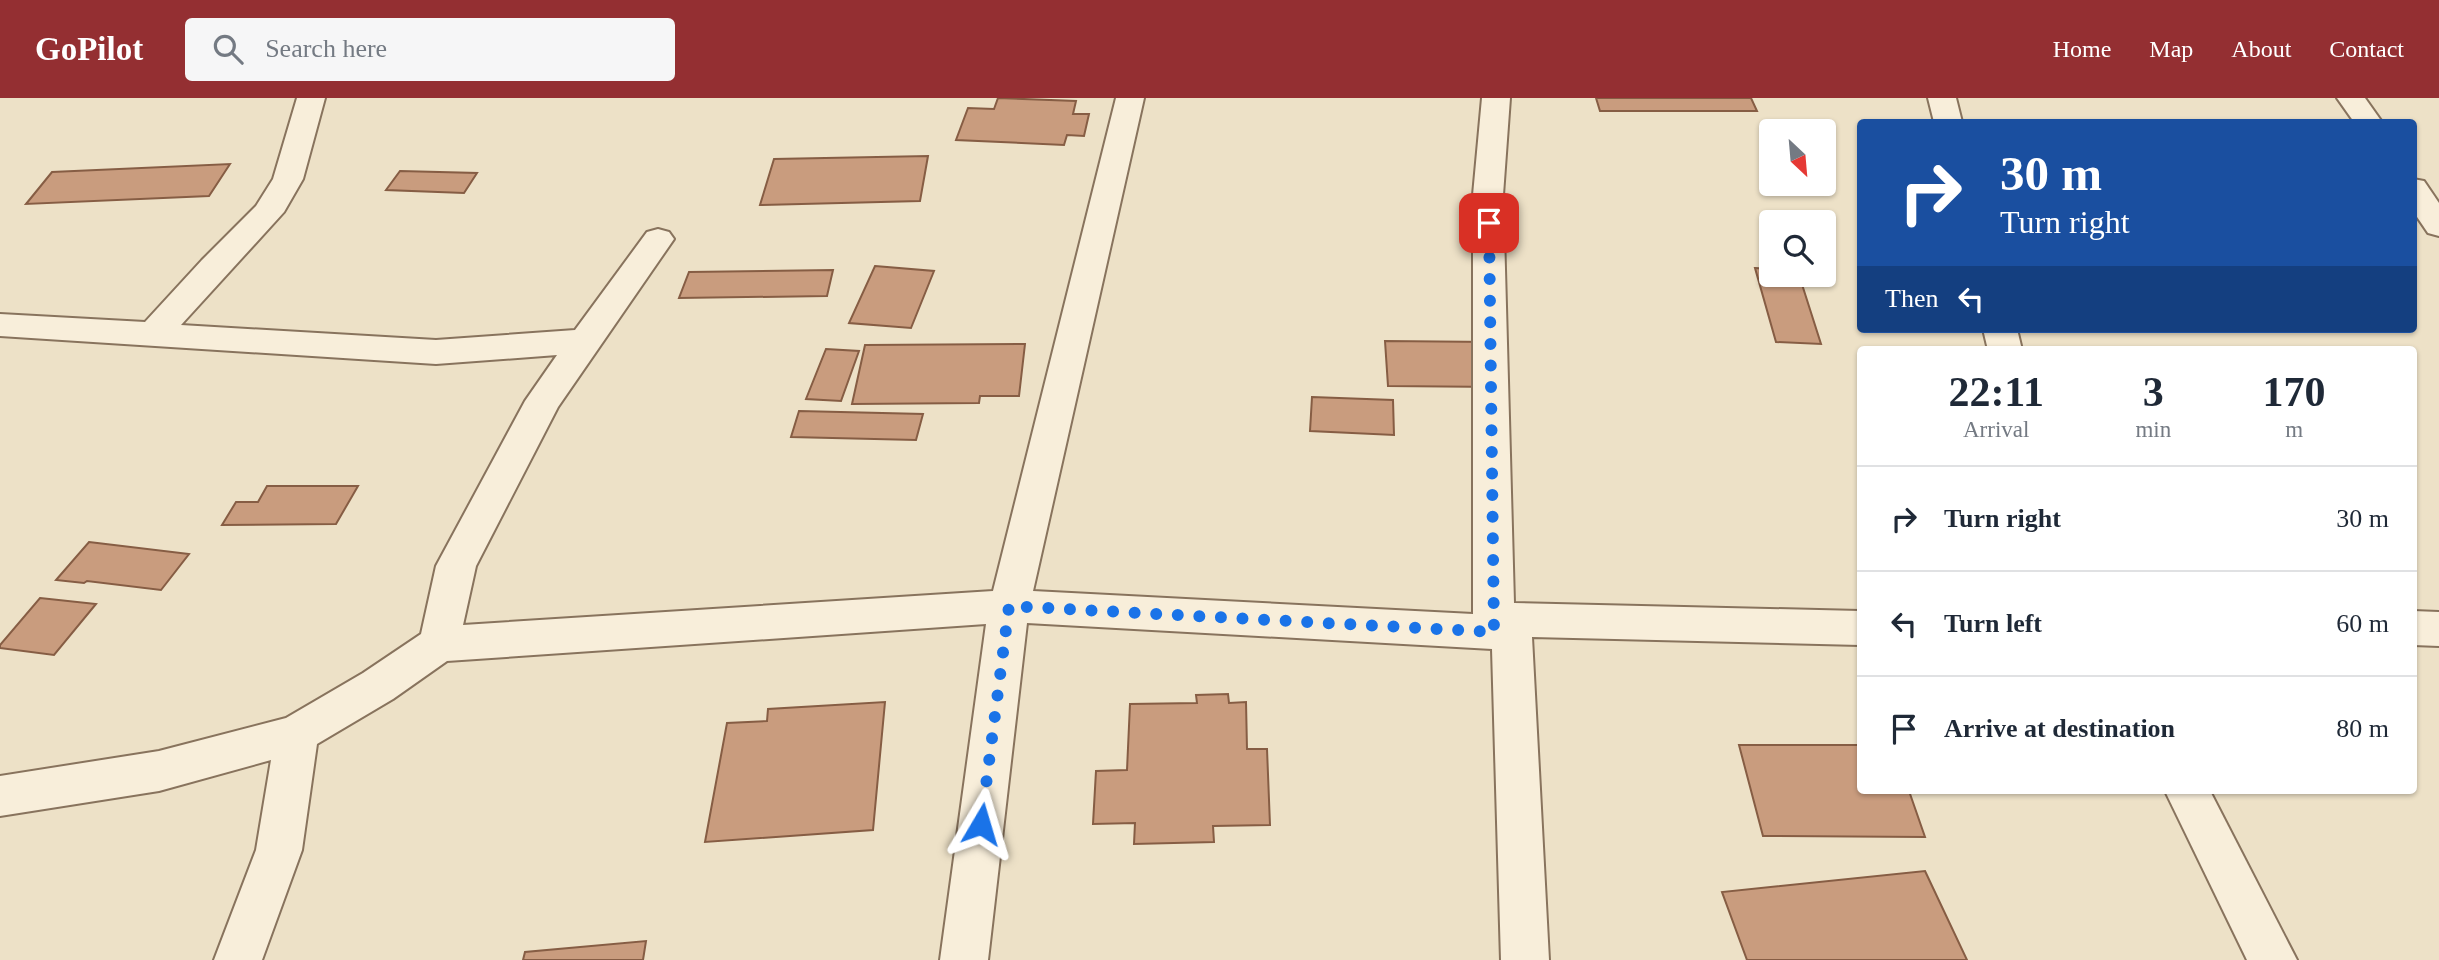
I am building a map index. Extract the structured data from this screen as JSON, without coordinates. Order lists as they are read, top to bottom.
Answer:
{
  "north": "bottom right",
  "page": {
    "header": "GoPilot",
    "search": "Search here",
    "nav": [
      "Home",
      "Map",
      "About",
      "Contact"
    ],
    "turn": ["30 m", "Turn right"],
    "then": "Then",
    "eta": [
      "22:11",
      "Arrival",
      "3",
      "min",
      "170",
      "m"
    ],
    "list": [
      {
        "name": "Turn right",
        "value": "30 m"
      },
      {
        "name": "Turn left",
        "value": "60 m"
      },
      {
        "name": "Arrive at destination",
        "value": "80 m"
      }
    ]
  }
}
